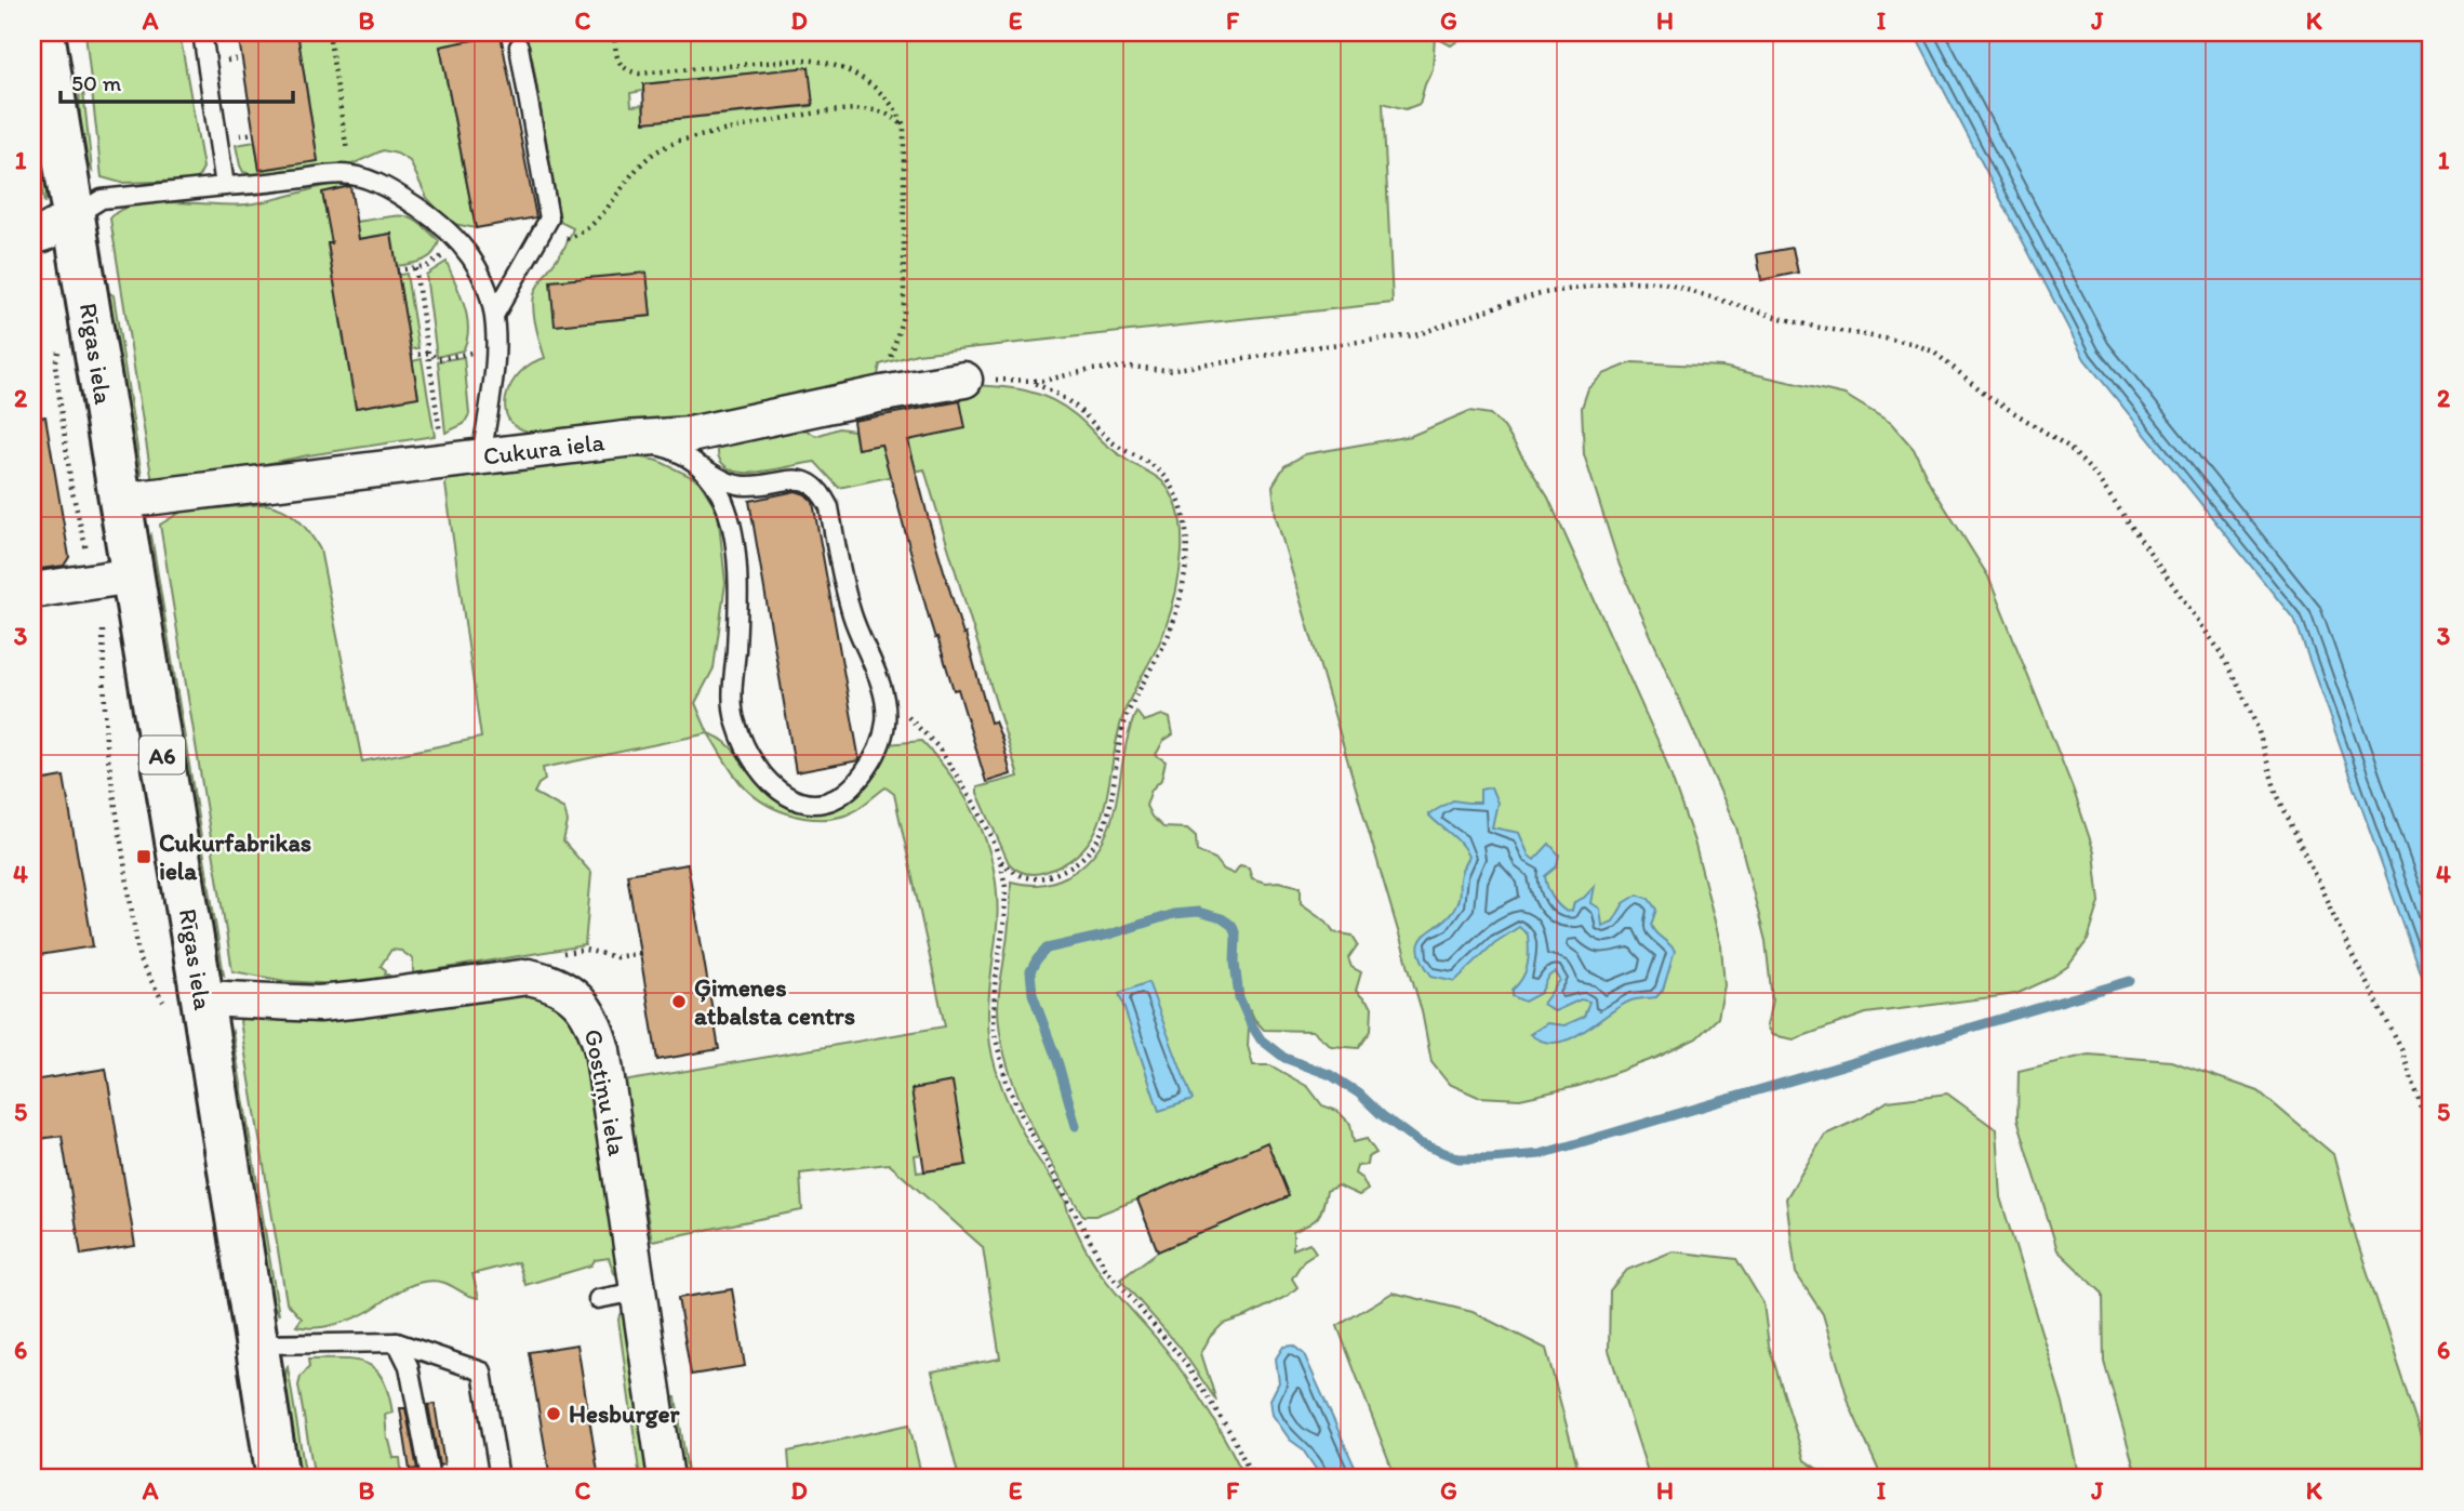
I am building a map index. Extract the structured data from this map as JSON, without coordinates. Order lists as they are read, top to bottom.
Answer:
{
  "streets": {
    "highway": ["Rīgas iela", "A6"],
    "street": ["Cukura iela", "Gostiņu iela"]
  },
  "crossings": [
    ["Rīgas iela", "Cukura iela"],
    ["Rīgas iela", "Gostiņu iela"]
  ],
  "places": {
    "transit": ["Cukurfabrikas iela"],
    "other": ["Ģimenes atbalsta centrs", "Hesburger"]
  },
  "scale_bar": "50 m",
  "grid": {
    "columns": [
      "A",
      "B",
      "C",
      "D",
      "E",
      "F",
      "G",
      "H",
      "I",
      "J",
      "K"
    ],
    "rows": [
      "1",
      "2",
      "3",
      "4",
      "5",
      "6"
    ]
  }
}
